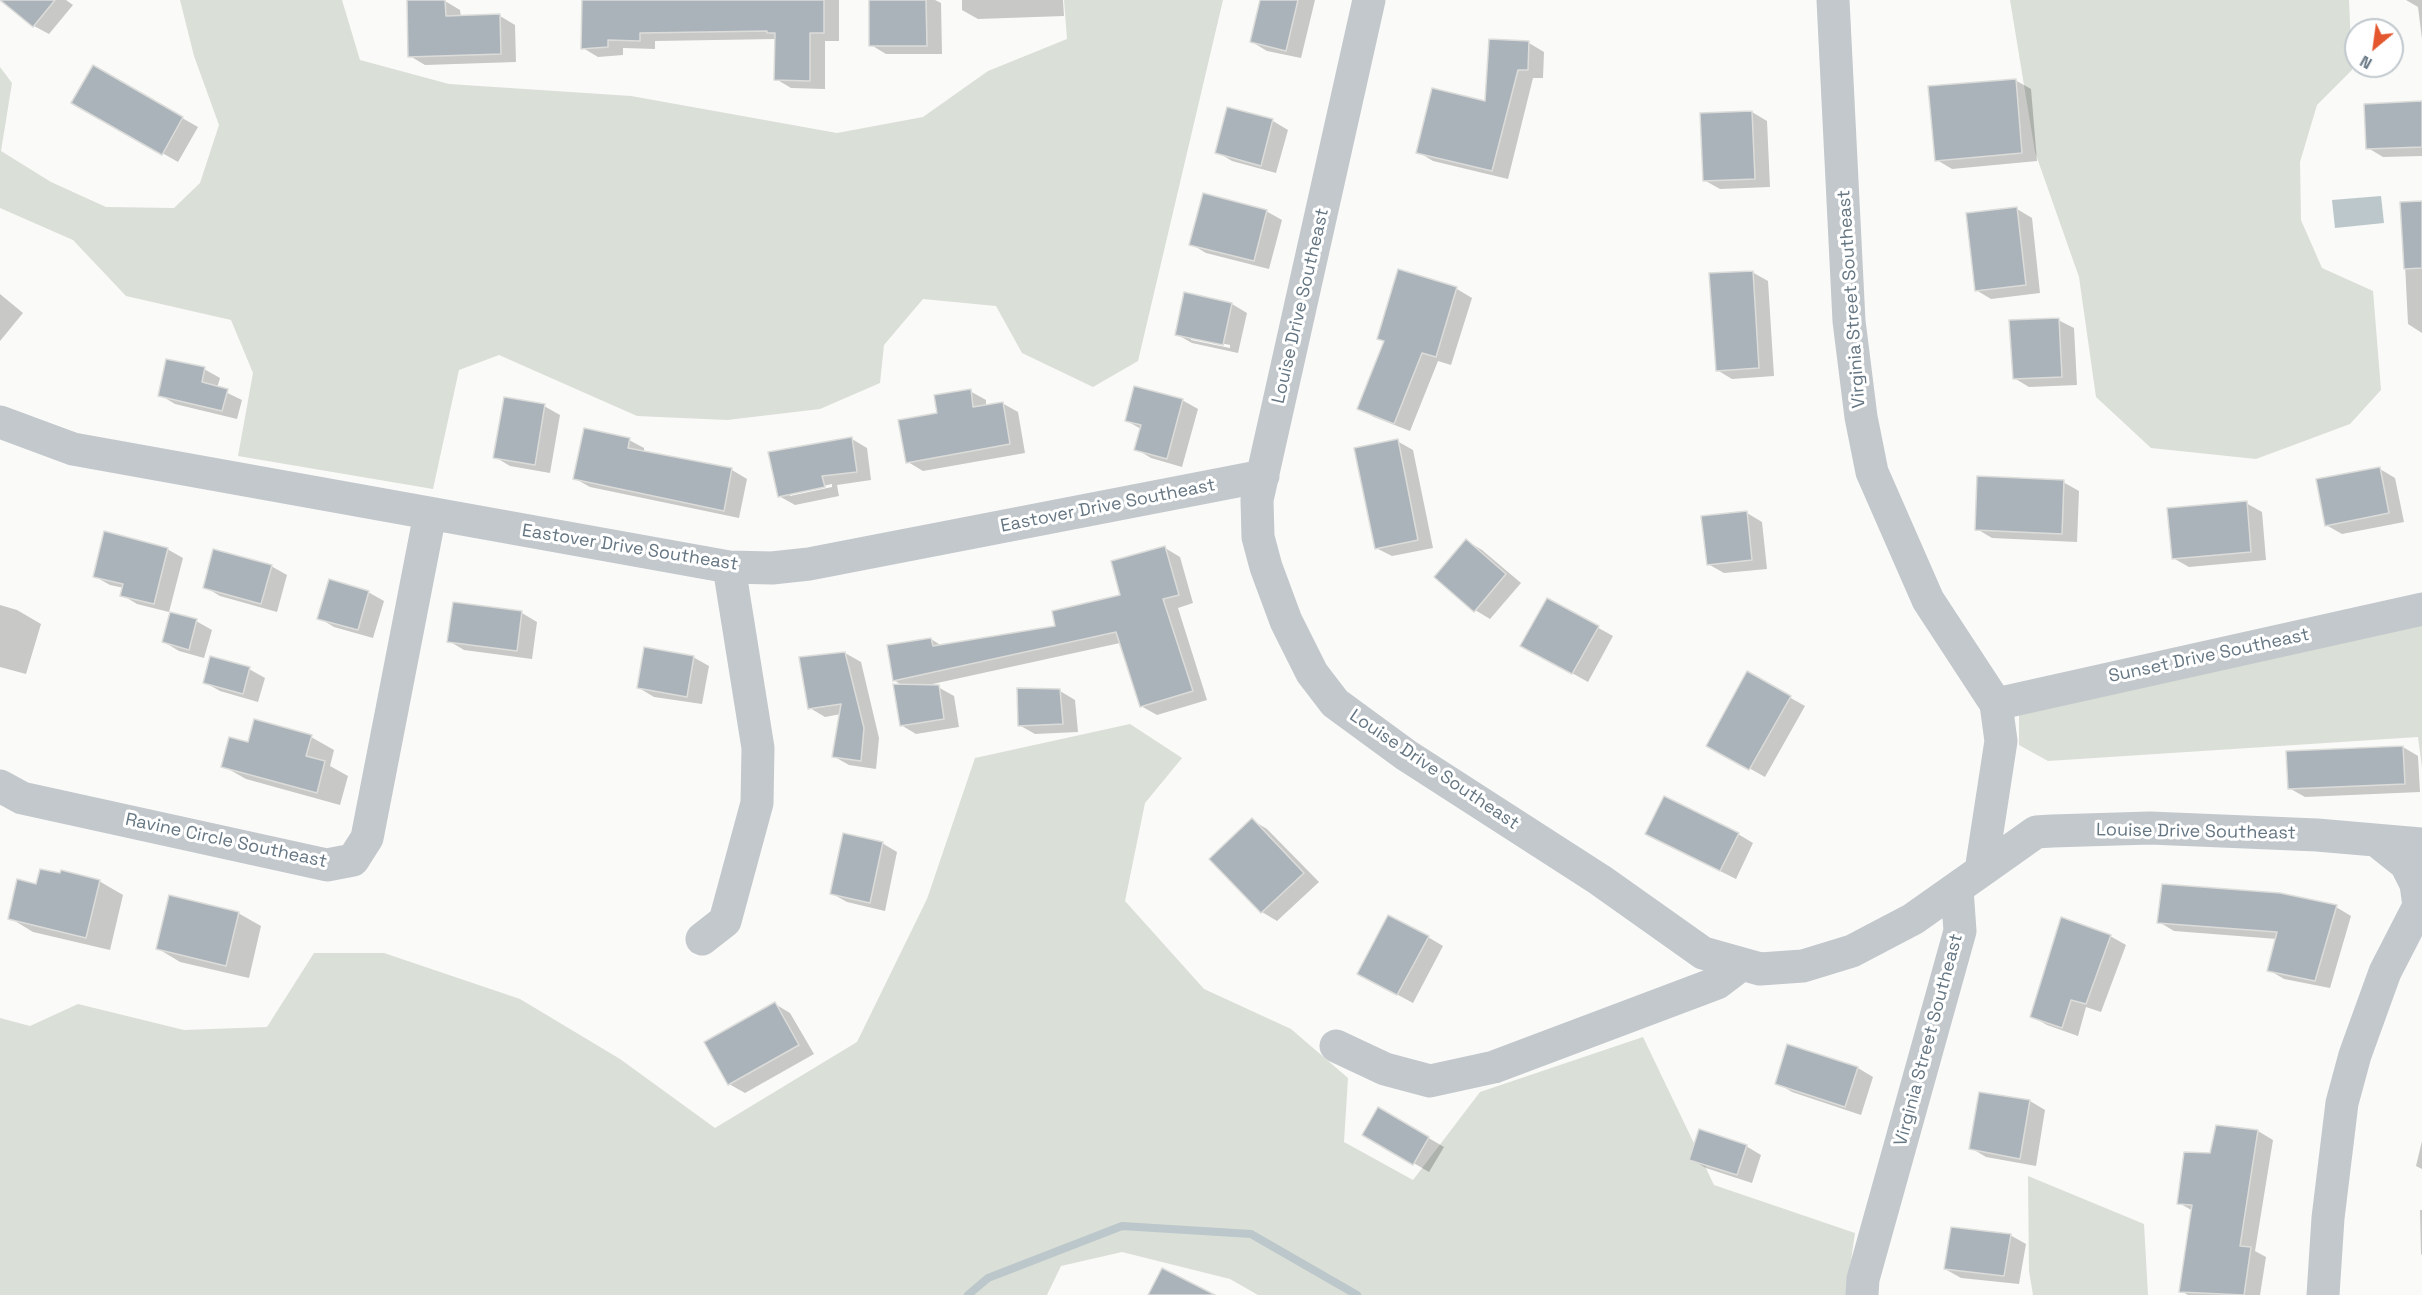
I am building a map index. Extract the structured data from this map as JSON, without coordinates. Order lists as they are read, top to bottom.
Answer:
{
  "streets": {
    "street": [
      "Virginia Street Southeast",
      "Louise Drive Southeast",
      "Eastover Drive Southeast",
      "Sunset Drive Southeast",
      "Ravine Circle Southeast"
    ]
  },
  "crossings": [
    ["Virginia Street Southeast", "Louise Drive Southeast"],
    ["Virginia Street Southeast", "Sunset Drive Southeast"],
    ["Louise Drive Southeast", "Eastover Drive Southeast"],
    ["Eastover Drive Southeast", "Ravine Circle Southeast"]
  ],
  "north": "bottom left"
}
